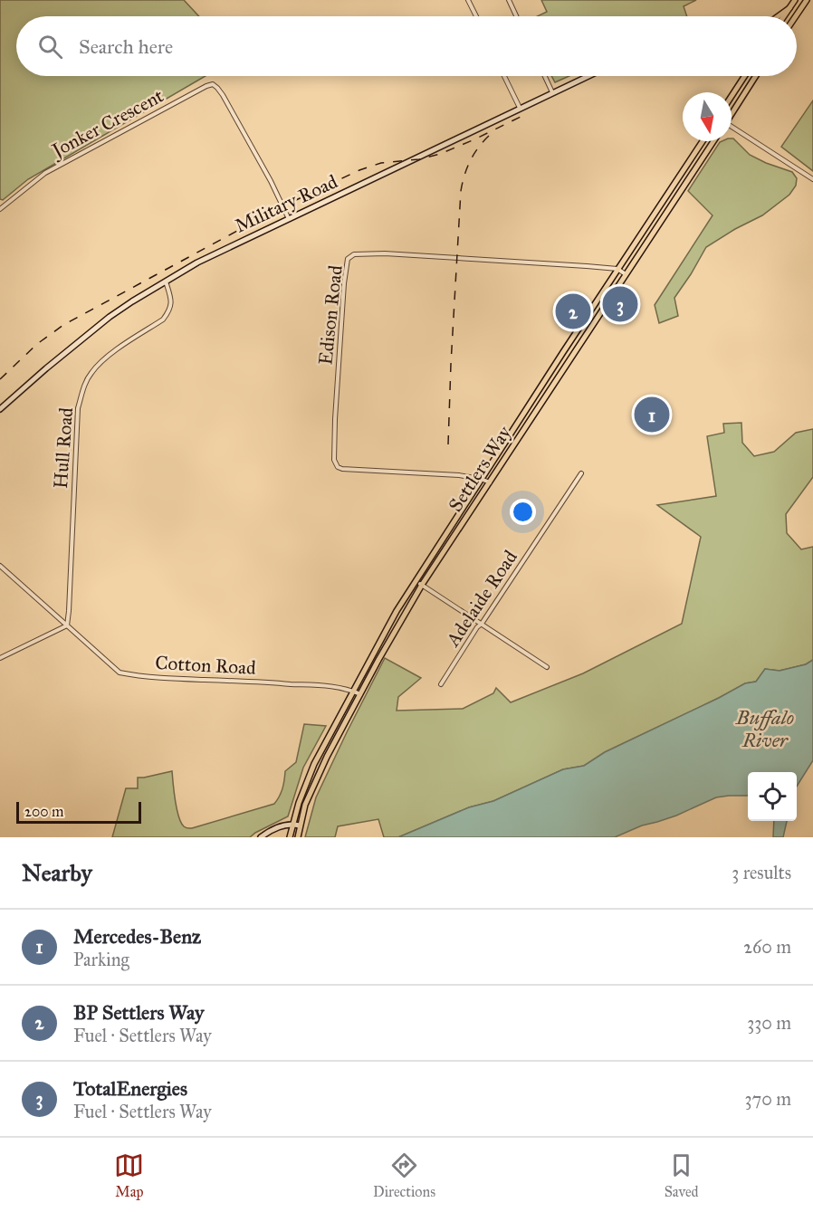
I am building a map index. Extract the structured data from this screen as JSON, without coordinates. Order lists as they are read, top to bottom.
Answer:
{
  "streets": {
    "main road": ["Settlers Way"],
    "street": [
      "Jonker Crescent",
      "Military Road",
      "Edison Road",
      "Hull Road",
      "Adelaide Road",
      "Cotton Road"
    ]
  },
  "crossings": [
    ["Jonker Crescent", "Military Road"],
    ["Military Road", "Hull Road"],
    ["Edison Road", "Settlers Way"],
    ["Hull Road", "Cotton Road"],
    ["Settlers Way", "Cotton Road"]
  ],
  "water": ["Buffalo River"],
  "scale_bar": "200 m",
  "north": "bottom",
  "page": {
    "search": "Search here",
    "pins": ["3", "2", "1"],
    "scale": "200 m",
    "heading": ["Nearby", "3 results"],
    "list": [
      {
        "mark": "1",
        "name": "Mercedes-Benz",
        "note": "Parking",
        "value": "260 m"
      },
      {
        "mark": "2",
        "name": "BP Settlers Way",
        "note": "Fuel · Settlers Way",
        "value": "330 m"
      },
      {
        "mark": "3",
        "name": "TotalEnergies",
        "note": "Fuel · Settlers Way",
        "value": "370 m"
      }
    ],
    "nav": ["Map", "Directions", "Saved"]
  }
}
